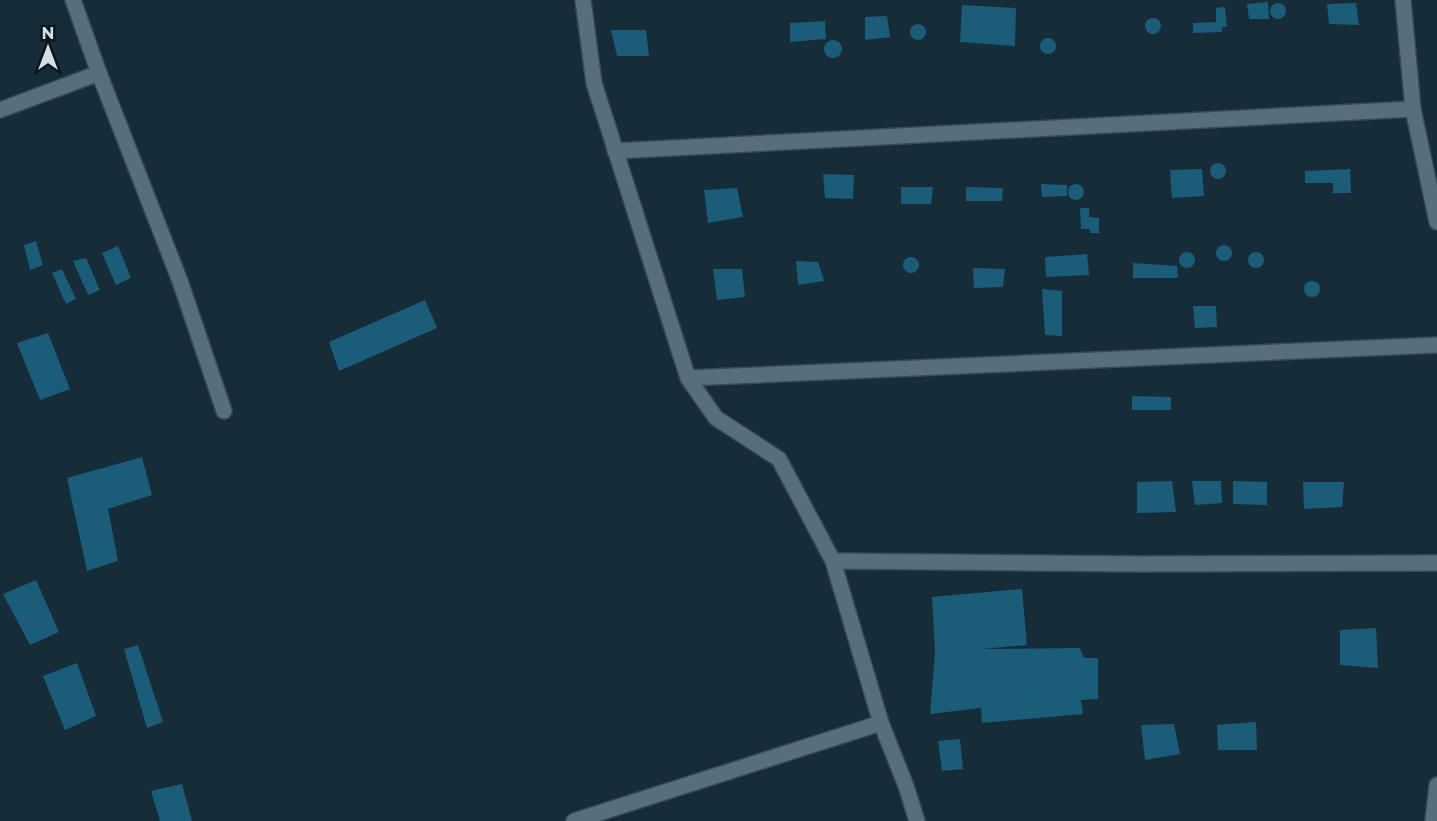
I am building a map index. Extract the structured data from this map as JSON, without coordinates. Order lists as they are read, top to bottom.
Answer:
{
  "north": "top"
}
